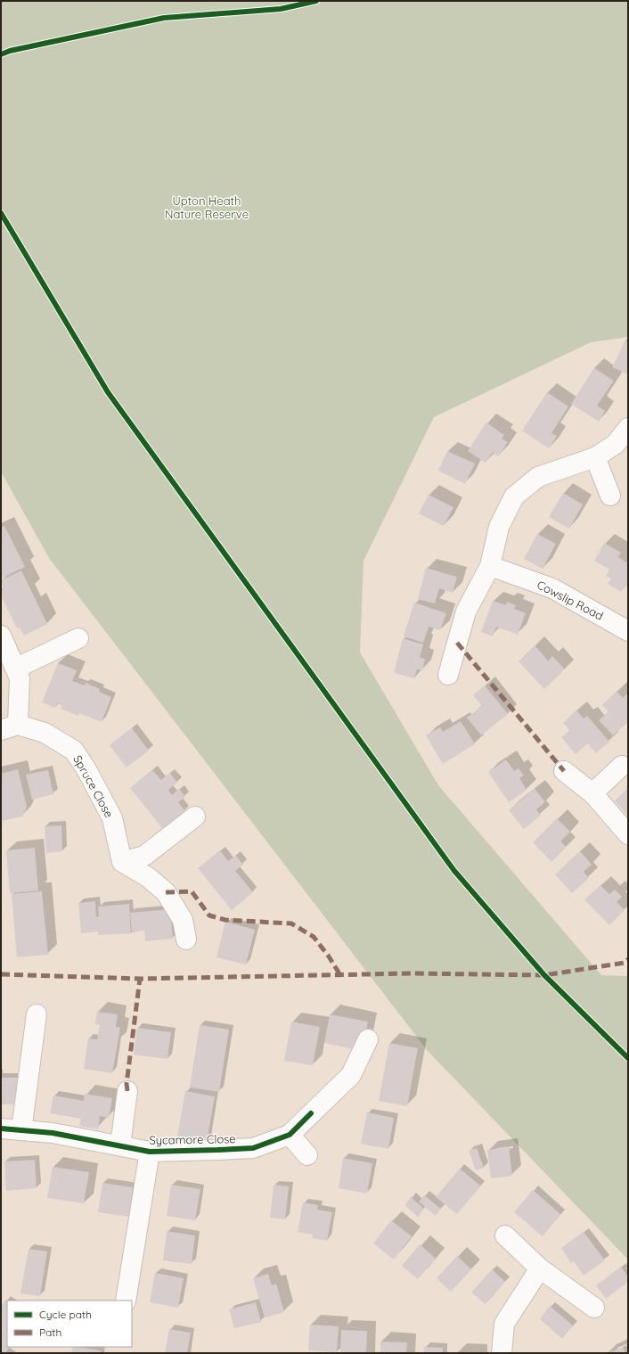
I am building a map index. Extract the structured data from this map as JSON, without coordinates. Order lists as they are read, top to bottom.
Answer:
{
  "streets": {
    "street": ["Cowslip Road", "Spruce Close", "Sycamore Close"]
  },
  "parks": ["Upton Heath Nature Reserve"],
  "legend": ["Cycle path", "Path"]
}
